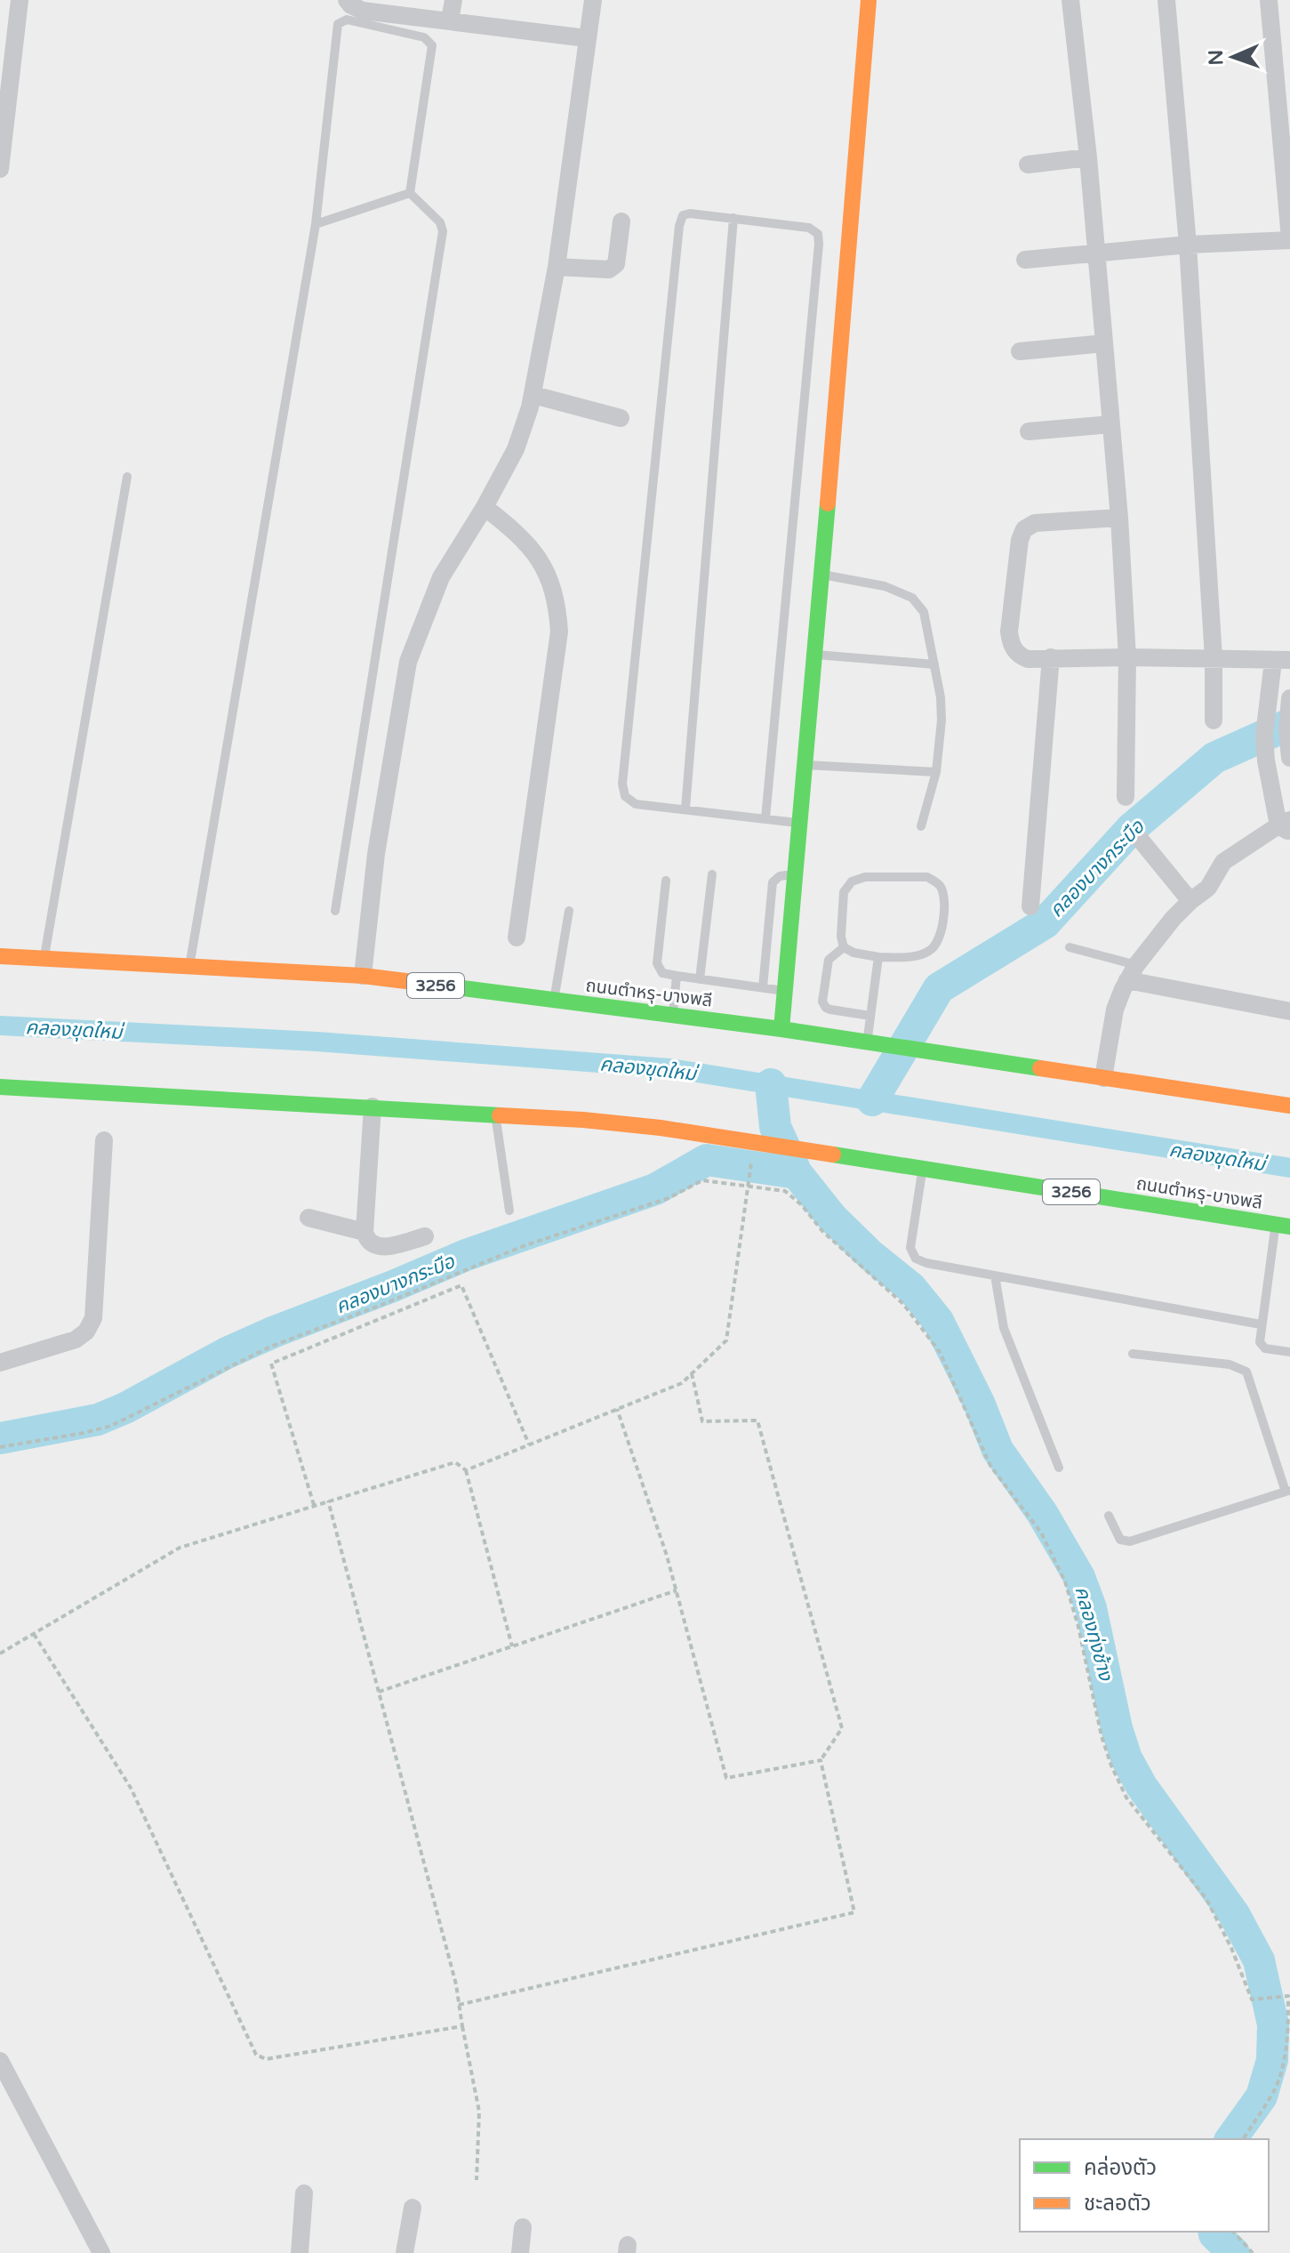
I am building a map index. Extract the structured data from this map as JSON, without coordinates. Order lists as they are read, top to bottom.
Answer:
{
  "streets": {
    "main road": ["3256", "ถนนตำหรุ-บางพลี"]
  },
  "water": ["คลองบางกระบือ", "คลองขุดใหม่", "คลองทุ่งช้าง"],
  "legend": ["คล่องตัว", "ชะลอตัว"],
  "north": "left"
}
